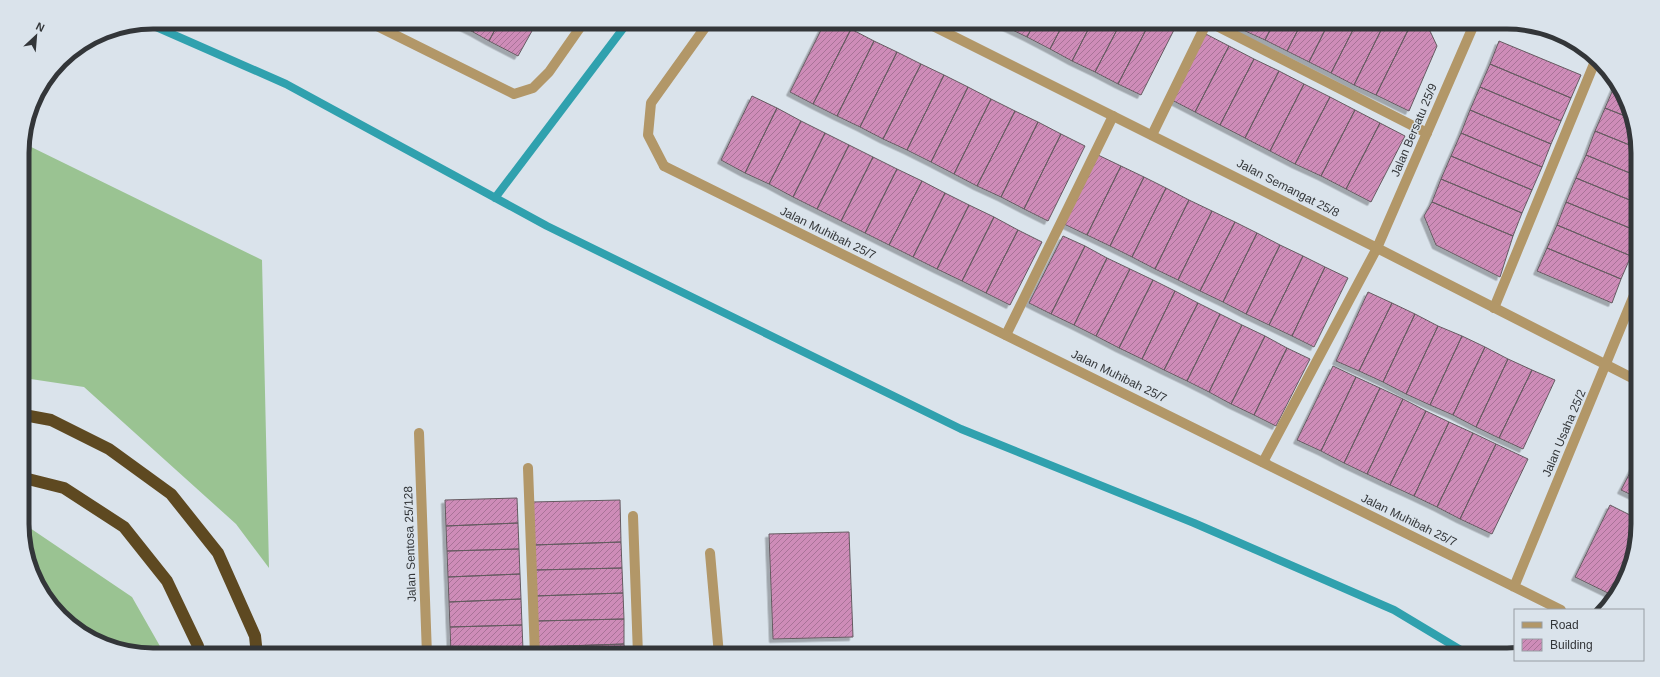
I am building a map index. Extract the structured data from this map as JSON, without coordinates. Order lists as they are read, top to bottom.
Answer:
{
  "streets": {
    "street": [
      "Jalan Bersatu 25/9",
      "Jalan Semangat 25/8",
      "Jalan Muhibah 25/7",
      "Jalan Usaha 25/2",
      "Jalan Sentosa 25/128"
    ]
  },
  "crossings": [
    ["Jalan Bersatu 25/9", "Jalan Semangat 25/8"],
    ["Jalan Bersatu 25/9", "Jalan Muhibah 25/7"],
    ["Jalan Semangat 25/8", "Jalan Usaha 25/2"],
    ["Jalan Muhibah 25/7", "Jalan Usaha 25/2"]
  ],
  "legend": ["Road", "Building"],
  "north": "top right"
}
